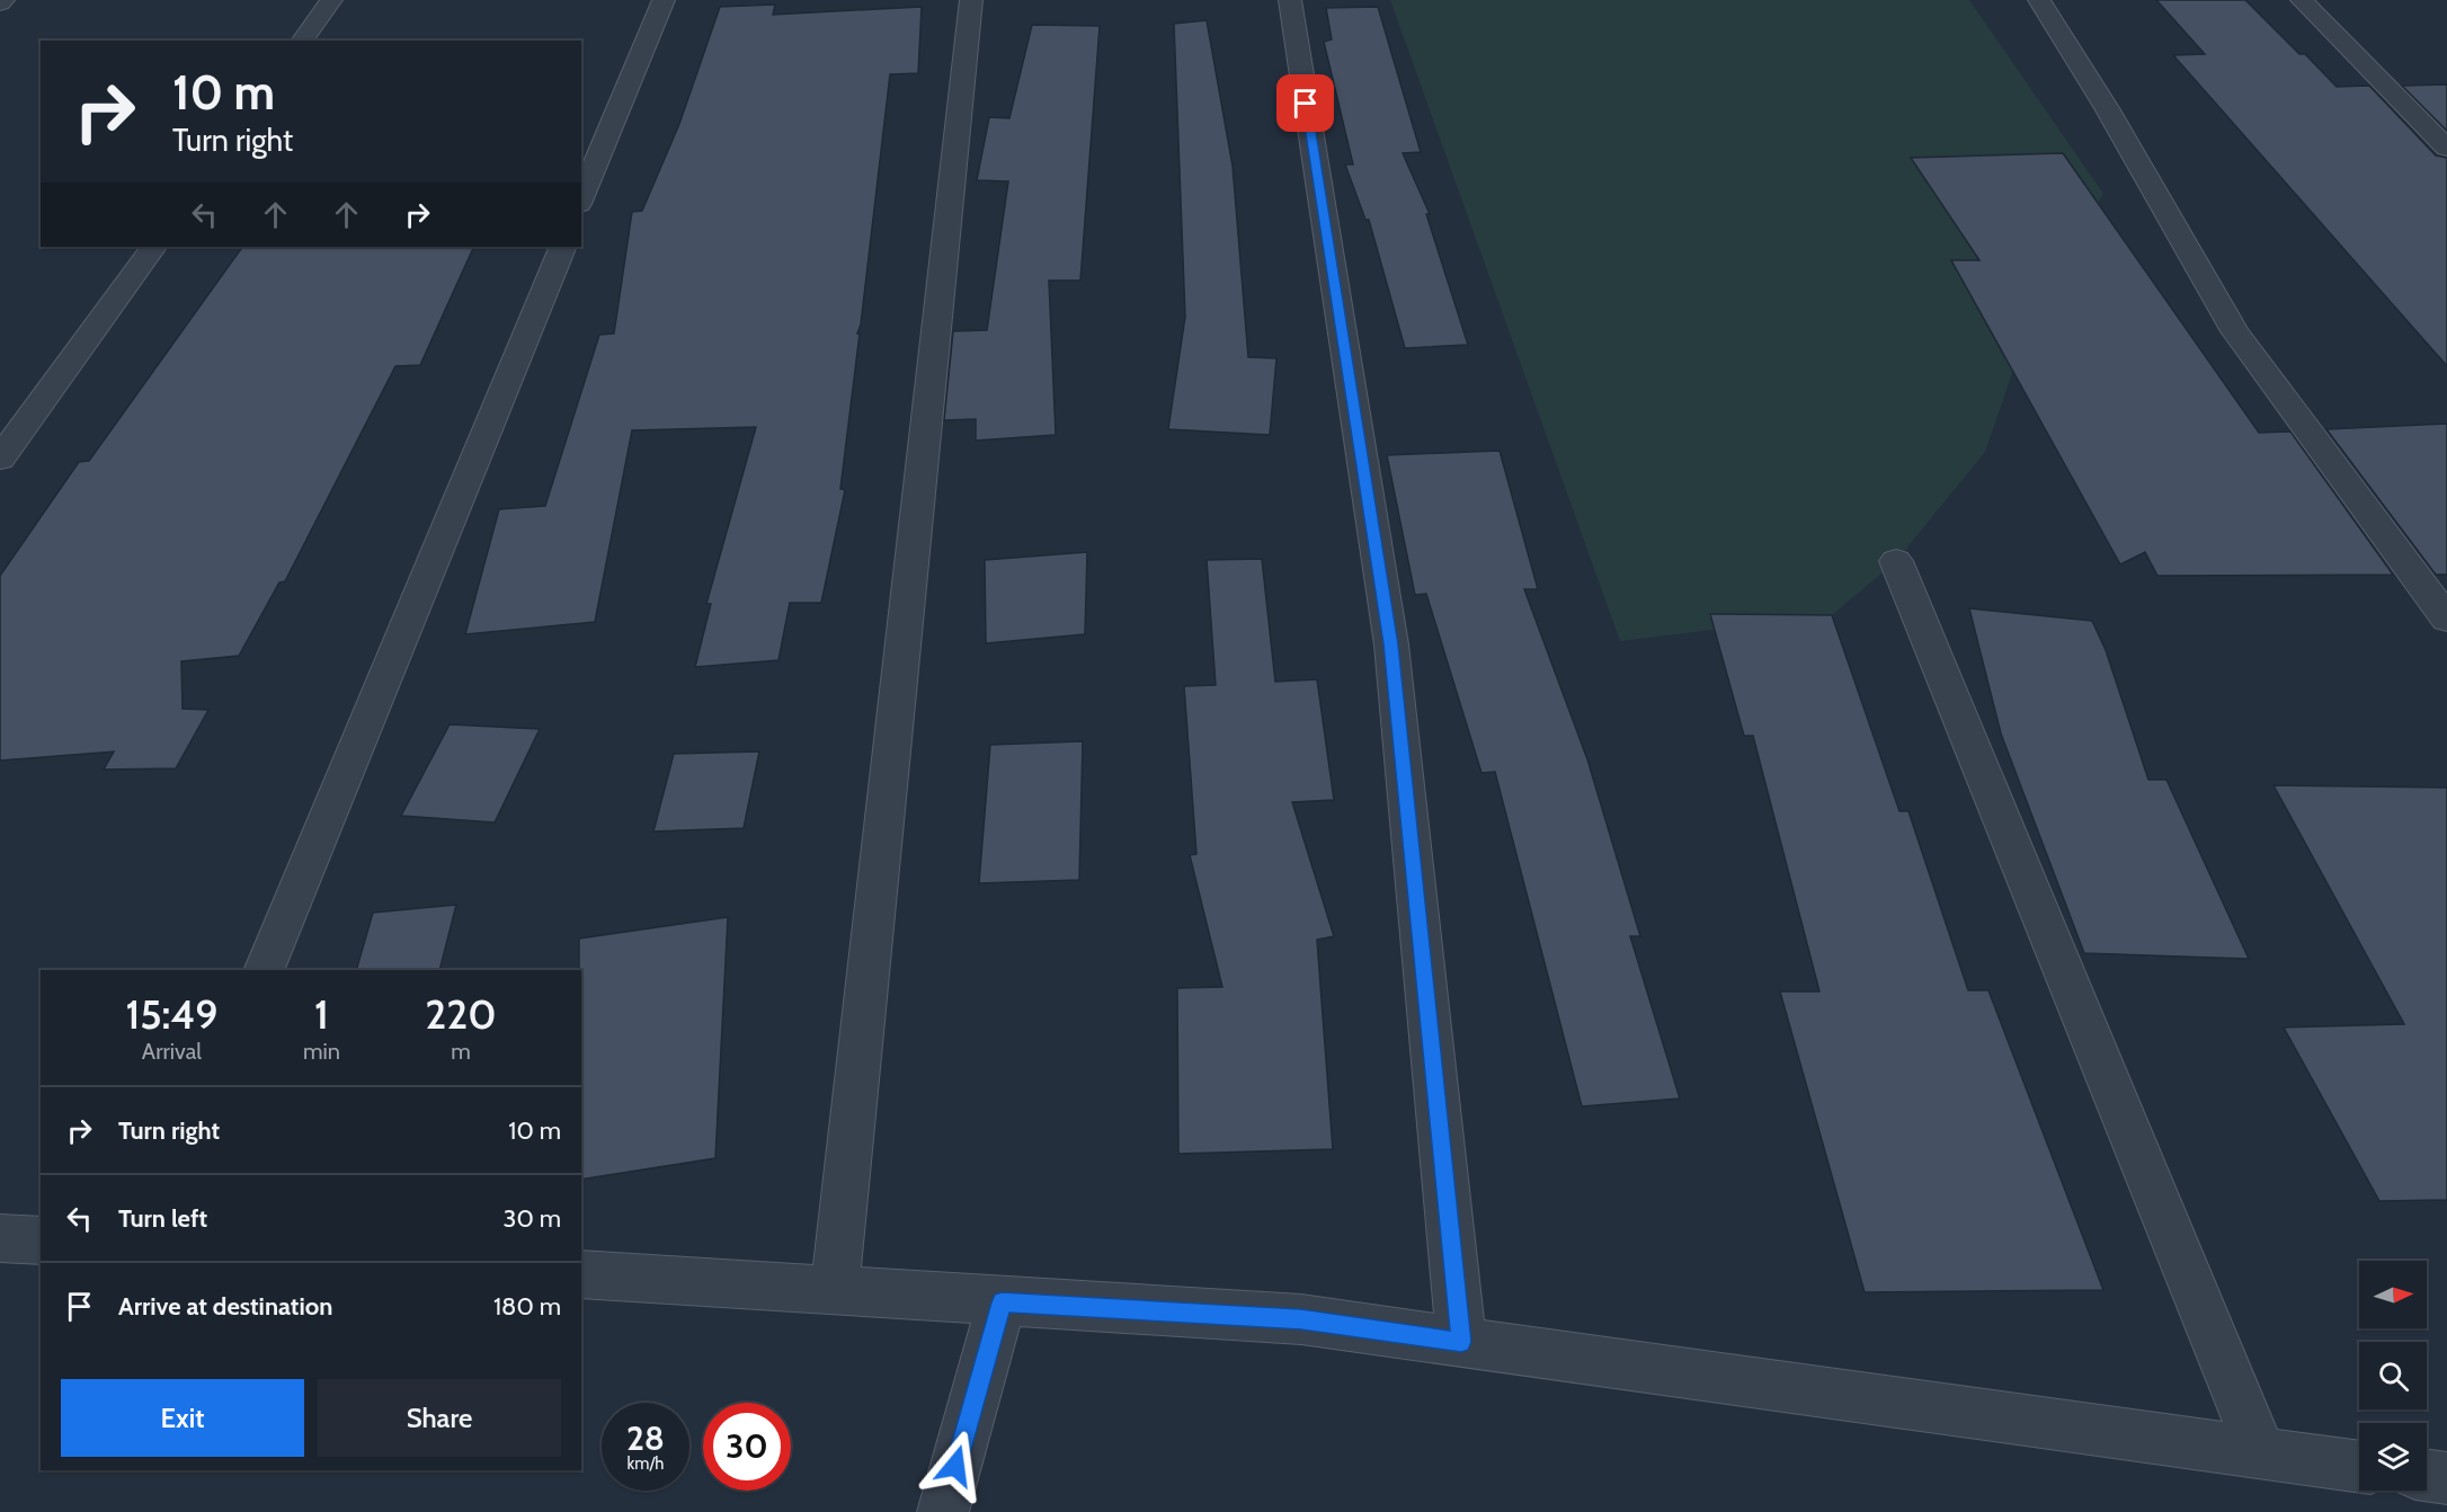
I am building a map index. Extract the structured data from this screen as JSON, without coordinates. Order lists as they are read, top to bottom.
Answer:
{
  "north": "right",
  "page": {
    "turn": ["10 m", "Turn right"],
    "eta": [
      "15:49",
      "Arrival",
      "1",
      "min",
      "220",
      "m"
    ],
    "list": [
      {
        "name": "Turn right",
        "value": "10 m"
      },
      {
        "name": "Turn left",
        "value": "30 m"
      },
      {
        "name": "Arrive at destination",
        "value": "180 m"
      }
    ],
    "buttons": ["Exit", "Share"],
    "speed": "28 km/h",
    "limit": "30"
  }
}
